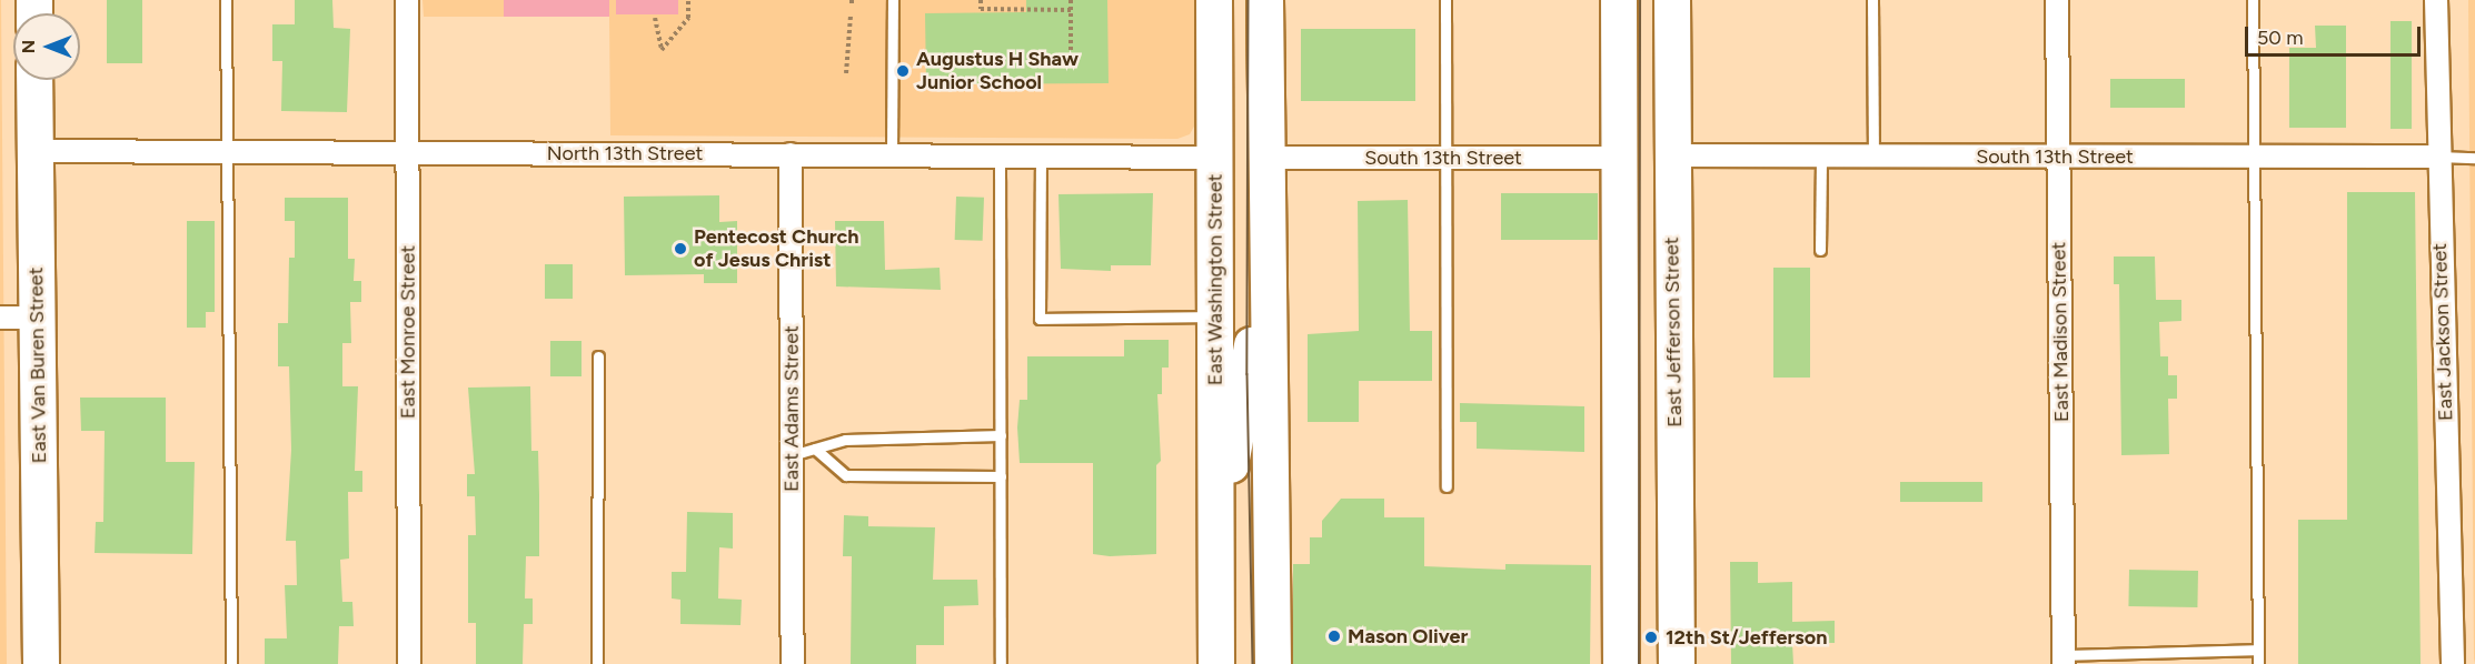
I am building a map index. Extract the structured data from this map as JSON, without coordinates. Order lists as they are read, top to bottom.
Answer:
{
  "streets": {
    "main road": ["East Washington Street", "East Jefferson Street", "East Van Buren Street"],
    "street": [
      "North 13th Street",
      "South 13th Street",
      "East Monroe Street",
      "East Madison Street",
      "East Jackson Street",
      "East Adams Street"
    ]
  },
  "crossings": [
    ["North 13th Street", "East Washington Street"],
    ["North 13th Street", "East Monroe Street"],
    ["North 13th Street", "East Van Buren Street"],
    ["North 13th Street", "East Adams Street"],
    ["South 13th Street", "East Washington Street"],
    ["South 13th Street", "East Jefferson Street"],
    ["South 13th Street", "East Madison Street"],
    ["South 13th Street", "East Jackson Street"]
  ],
  "places": [
    "Augustus H Shaw Junior School",
    "Pentecost Church of Jesus Christ",
    "Mason Oliver",
    "12th St/Jefferson"
  ],
  "scale_bar": "50 m",
  "north": "left"
}
